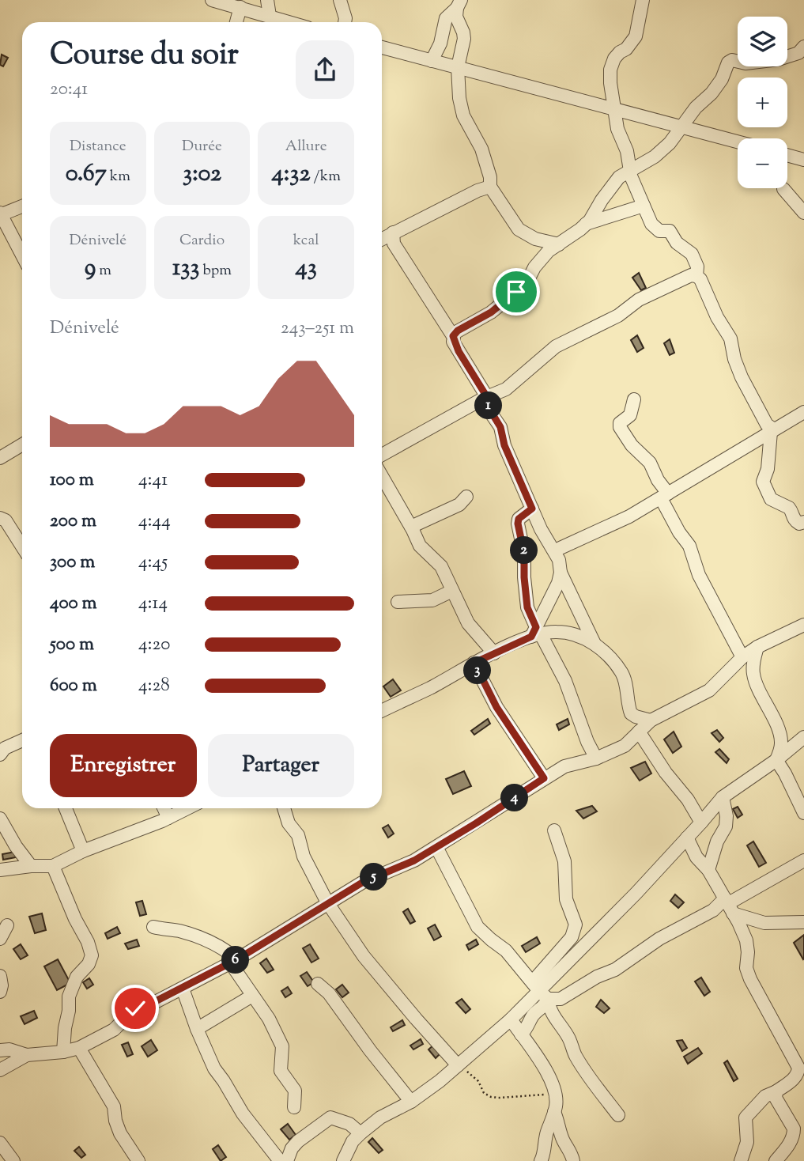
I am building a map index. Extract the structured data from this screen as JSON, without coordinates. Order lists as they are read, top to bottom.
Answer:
{
  "page": {
    "map_buttons": ["+", "−"],
    "heading": ["Course du soir", "20:41"],
    "stats": [
      ["Distance", "0.67 km"],
      ["Durée", "3:02"],
      ["Allure", "4:32 /km"],
      ["Dénivelé", "9 m"],
      ["Cardio", "133 bpm"],
      ["kcal", "43"]
    ],
    "chart": ["Dénivelé", "243–251 m"],
    "pins": [
      "1",
      "2",
      "3",
      "4",
      "5",
      "6"
    ],
    "list": [
      {
        "name": "100 m",
        "note": "4:41"
      },
      {
        "name": "200 m",
        "note": "4:44"
      },
      {
        "name": "300 m",
        "note": "4:45"
      },
      {
        "name": "400 m",
        "note": "4:14"
      },
      {
        "name": "500 m",
        "note": "4:20"
      },
      {
        "name": "600 m",
        "note": "4:28"
      }
    ],
    "buttons": ["Enregistrer", "Partager"]
  }
}
